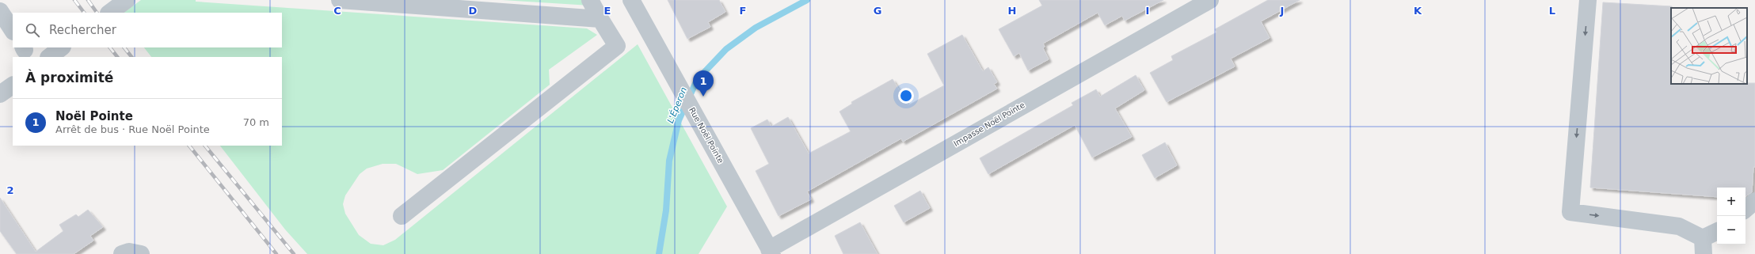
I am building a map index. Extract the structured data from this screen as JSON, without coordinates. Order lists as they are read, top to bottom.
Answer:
{
  "streets": {
    "street": ["Impasse Noël Pointe", "Rue Noël Pointe"]
  },
  "crossings": [
    ["Impasse Noël Pointe", "Rue Noël Pointe"]
  ],
  "water": ["L'Éperon"],
  "page": {
    "search": "Rechercher",
    "heading": "À proximité",
    "pins": "1",
    "list": [
      {
        "mark": "1",
        "name": "Noël Pointe",
        "note": "Arrêt de bus · Rue Noël Pointe",
        "value": "70 m"
      }
    ],
    "map_buttons": ["+", "−"]
  },
  "grid": {
    "columns": [
      "C",
      "D",
      "E",
      "F",
      "G",
      "H",
      "I",
      "J",
      "K",
      "L"
    ],
    "rows": ["2"]
  }
}
